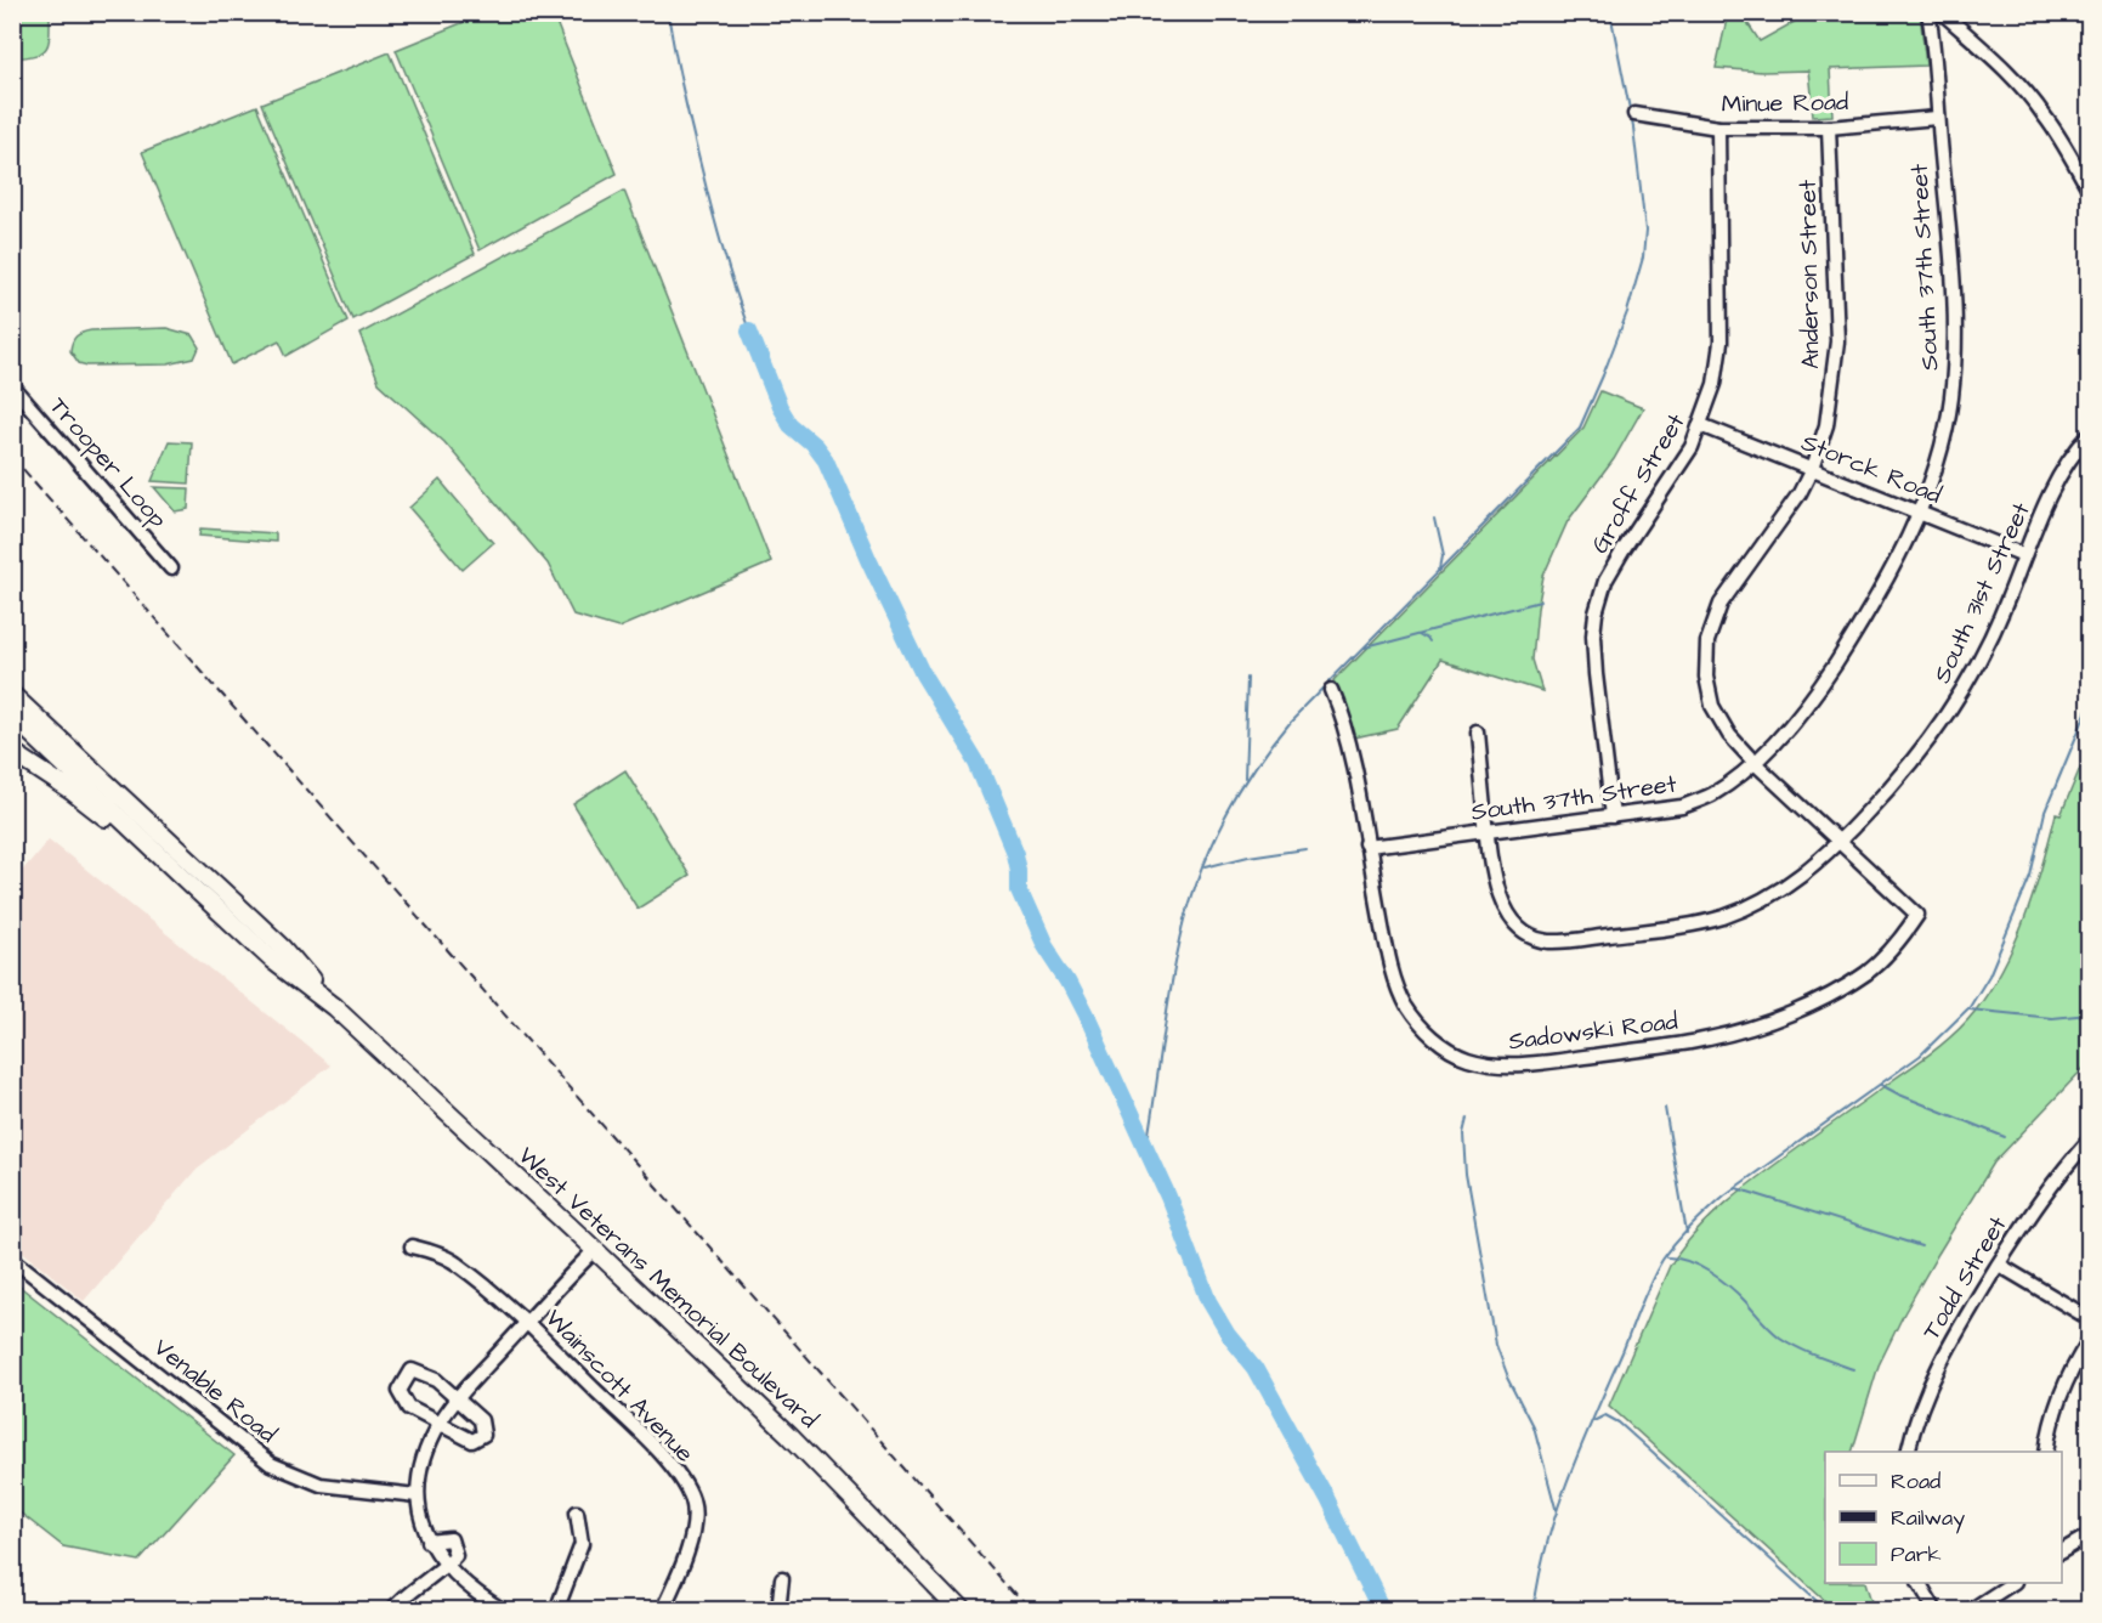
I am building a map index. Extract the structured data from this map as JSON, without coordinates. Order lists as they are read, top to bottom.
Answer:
{
  "streets": {
    "main road": ["West Veterans Memorial Boulevard"],
    "street": [
      "Minue Road",
      "South 37th Street",
      "Anderson Street",
      "Trooper Loop",
      "Storck Road",
      "Groff Street",
      "South 31st Street",
      "Sadowski Road",
      "Todd Street",
      "Wainscott Avenue",
      "Venable Road"
    ]
  },
  "crossings": [
    ["Minue Road", "South 37th Street"],
    ["Minue Road", "Anderson Street"],
    ["Minue Road", "Groff Street"],
    ["South 37th Street", "Anderson Street"],
    ["South 37th Street", "Storck Road"],
    ["South 37th Street", "Groff Street"],
    ["South 37th Street", "South 31st Street"],
    ["South 37th Street", "Sadowski Road"],
    ["Anderson Street", "Storck Road"],
    ["Anderson Street", "South 31st Street"],
    ["Anderson Street", "Sadowski Road"],
    ["Storck Road", "Groff Street"],
    ["Storck Road", "South 31st Street"]
  ],
  "legend": ["Road", "Railway", "Park"]
}
